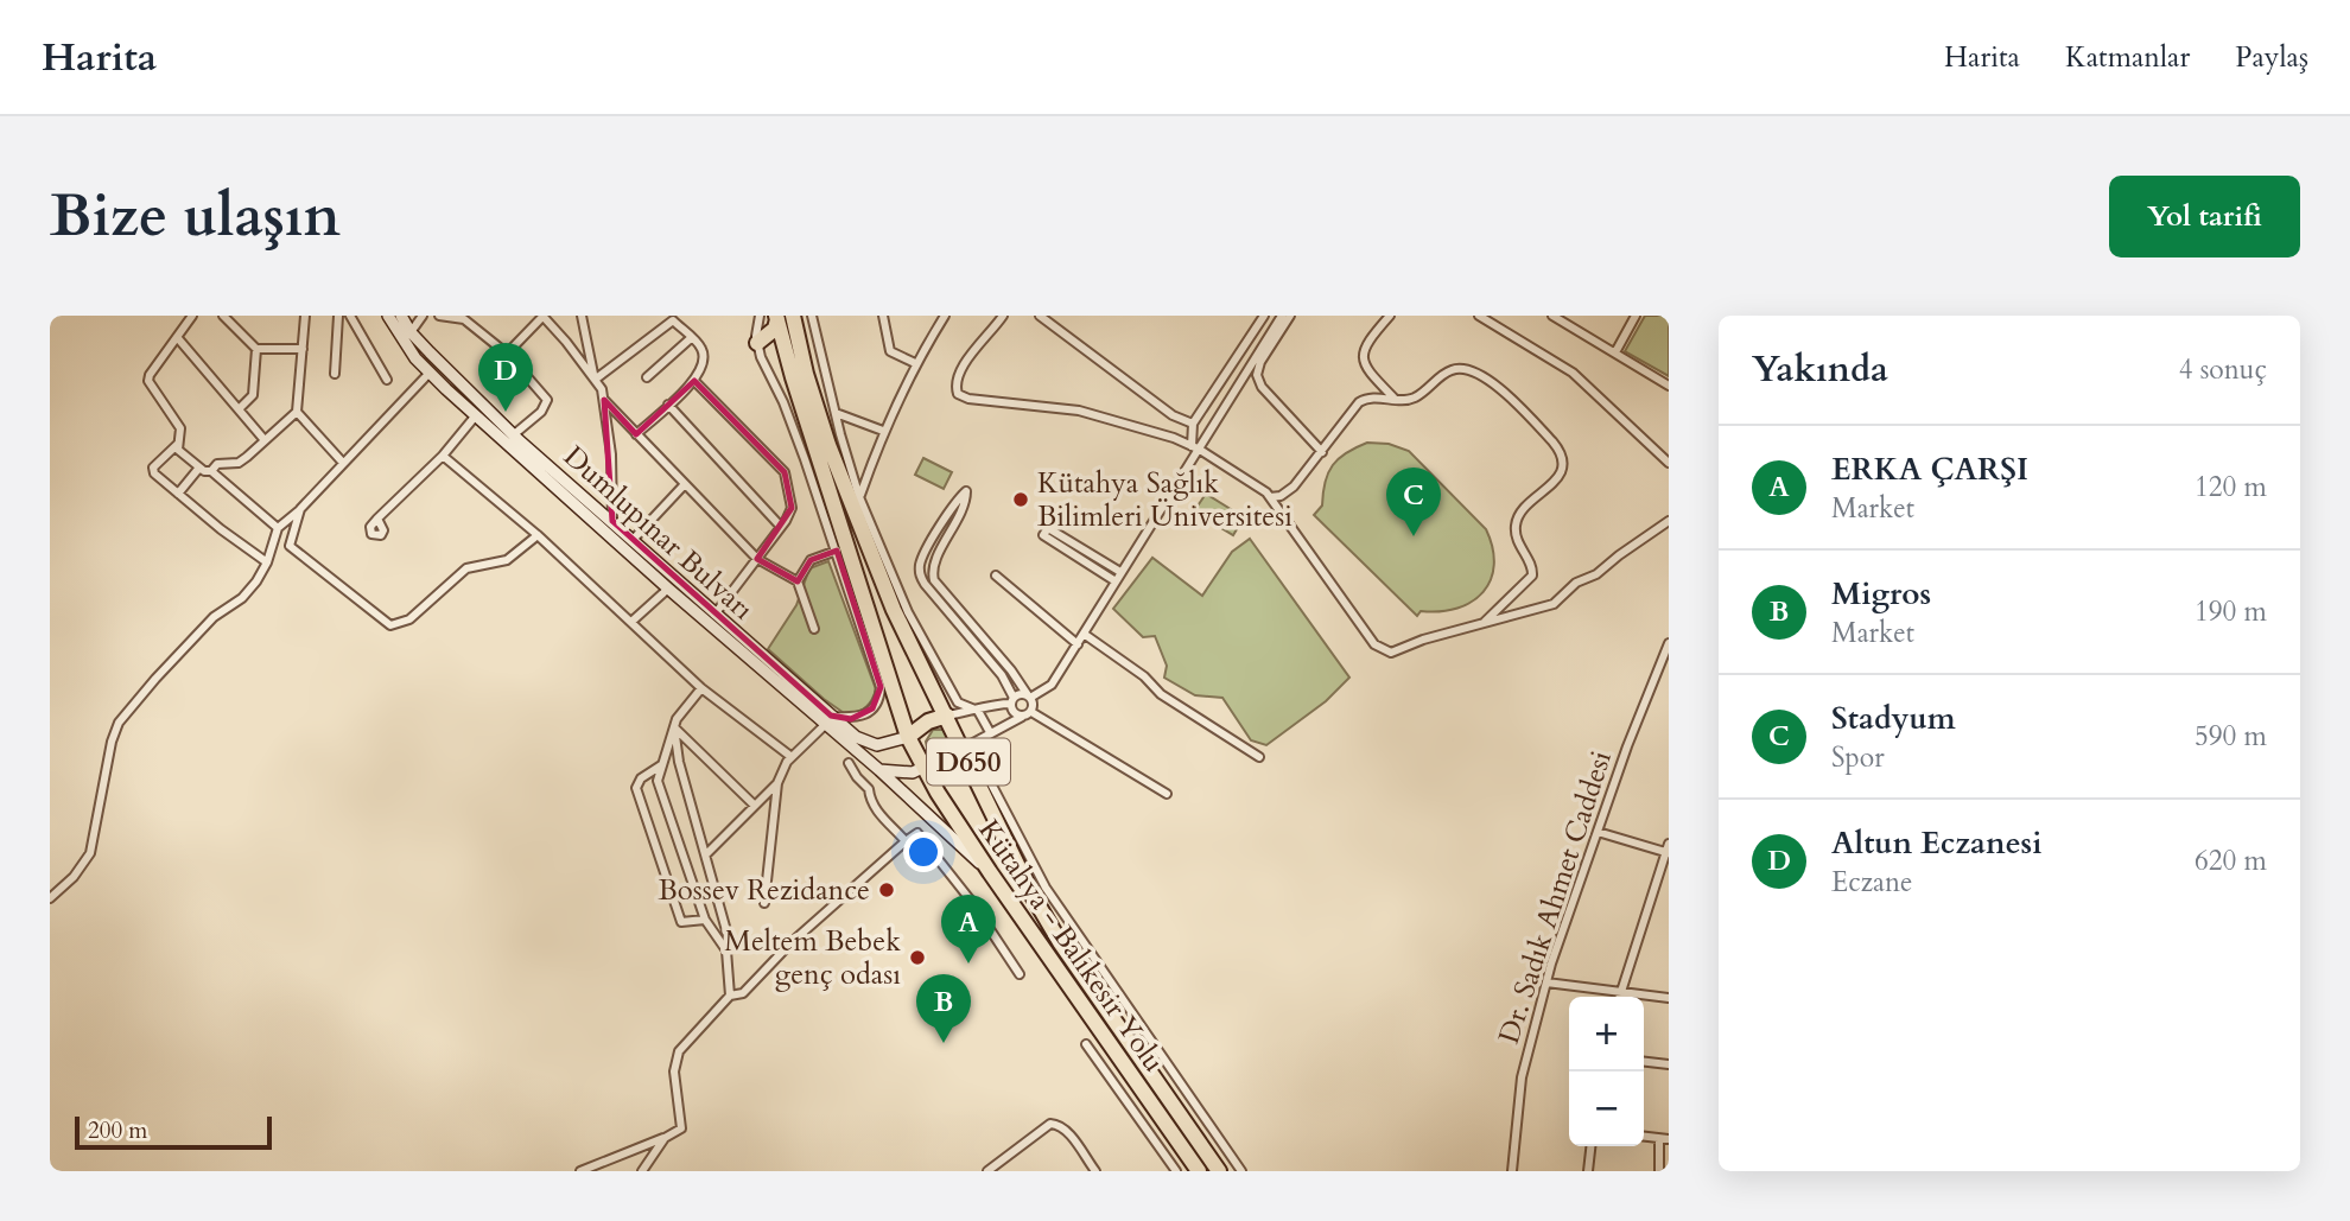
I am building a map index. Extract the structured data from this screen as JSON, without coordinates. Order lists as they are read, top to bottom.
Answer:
{
  "streets": {
    "highway": ["D650", "Kütahya - Balıkesir Yolu"],
    "main road": ["Dumlupınar Bulvarı"],
    "street": ["Dr. Sadık Ahmet Caddesi"]
  },
  "crossings": [
    ["Dumlupınar Bulvarı", "Kütahya - Balıkesir Yolu"]
  ],
  "places": ["Kütahya Sağlık Bilimleri Üniversitesi", "Bossev Rezidance", "Meltem Bebek genç odası"],
  "scale_bar": "200 m",
  "page": {
    "header": "Harita",
    "nav": ["Harita", "Katmanlar", "Paylaş"],
    "buttons": "Yol tarifi",
    "title": "Bize ulaşın",
    "heading": ["Yakında", "4 sonuç"],
    "pins": [
      "D",
      "C",
      "A",
      "B"
    ],
    "list": [
      {
        "mark": "A",
        "name": "ERKA ÇARŞI",
        "note": "Market",
        "value": "120 m"
      },
      {
        "mark": "B",
        "name": "Migros",
        "note": "Market",
        "value": "190 m"
      },
      {
        "mark": "C",
        "name": "Stadyum",
        "note": "Spor",
        "value": "590 m"
      },
      {
        "mark": "D",
        "name": "Altun Eczanesi",
        "note": "Eczane",
        "value": "620 m"
      }
    ],
    "map_buttons": ["+", "−"],
    "scale": "200 m"
  }
}
